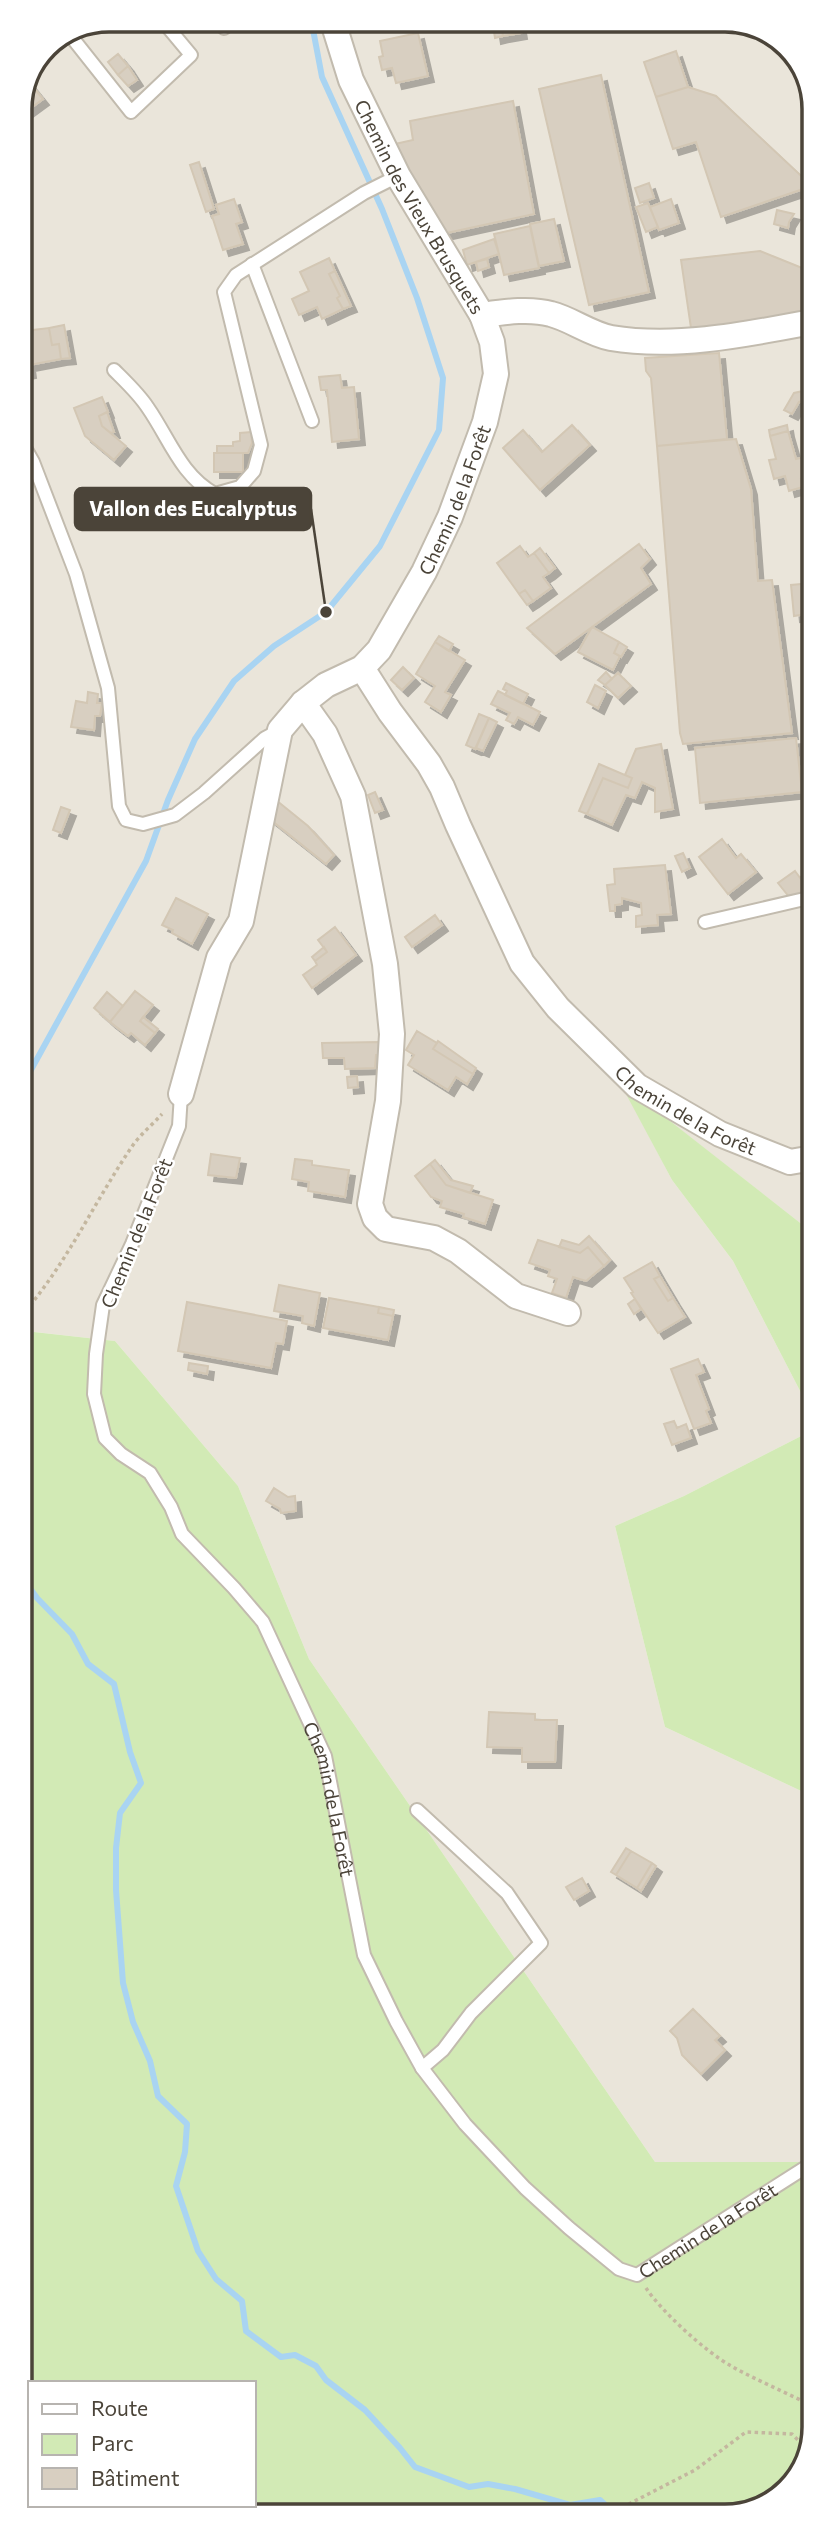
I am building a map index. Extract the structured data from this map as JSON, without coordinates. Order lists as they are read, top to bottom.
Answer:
{
  "streets": {
    "street": ["Chemin des Vieux Brusquets", "Chemin de la Forêt"]
  },
  "crossings": [
    ["Chemin des Vieux Brusquets", "Chemin de la Forêt"]
  ],
  "places": ["Vallon des Eucalyptus"],
  "legend": ["Route", "Parc", "Bâtiment"]
}
